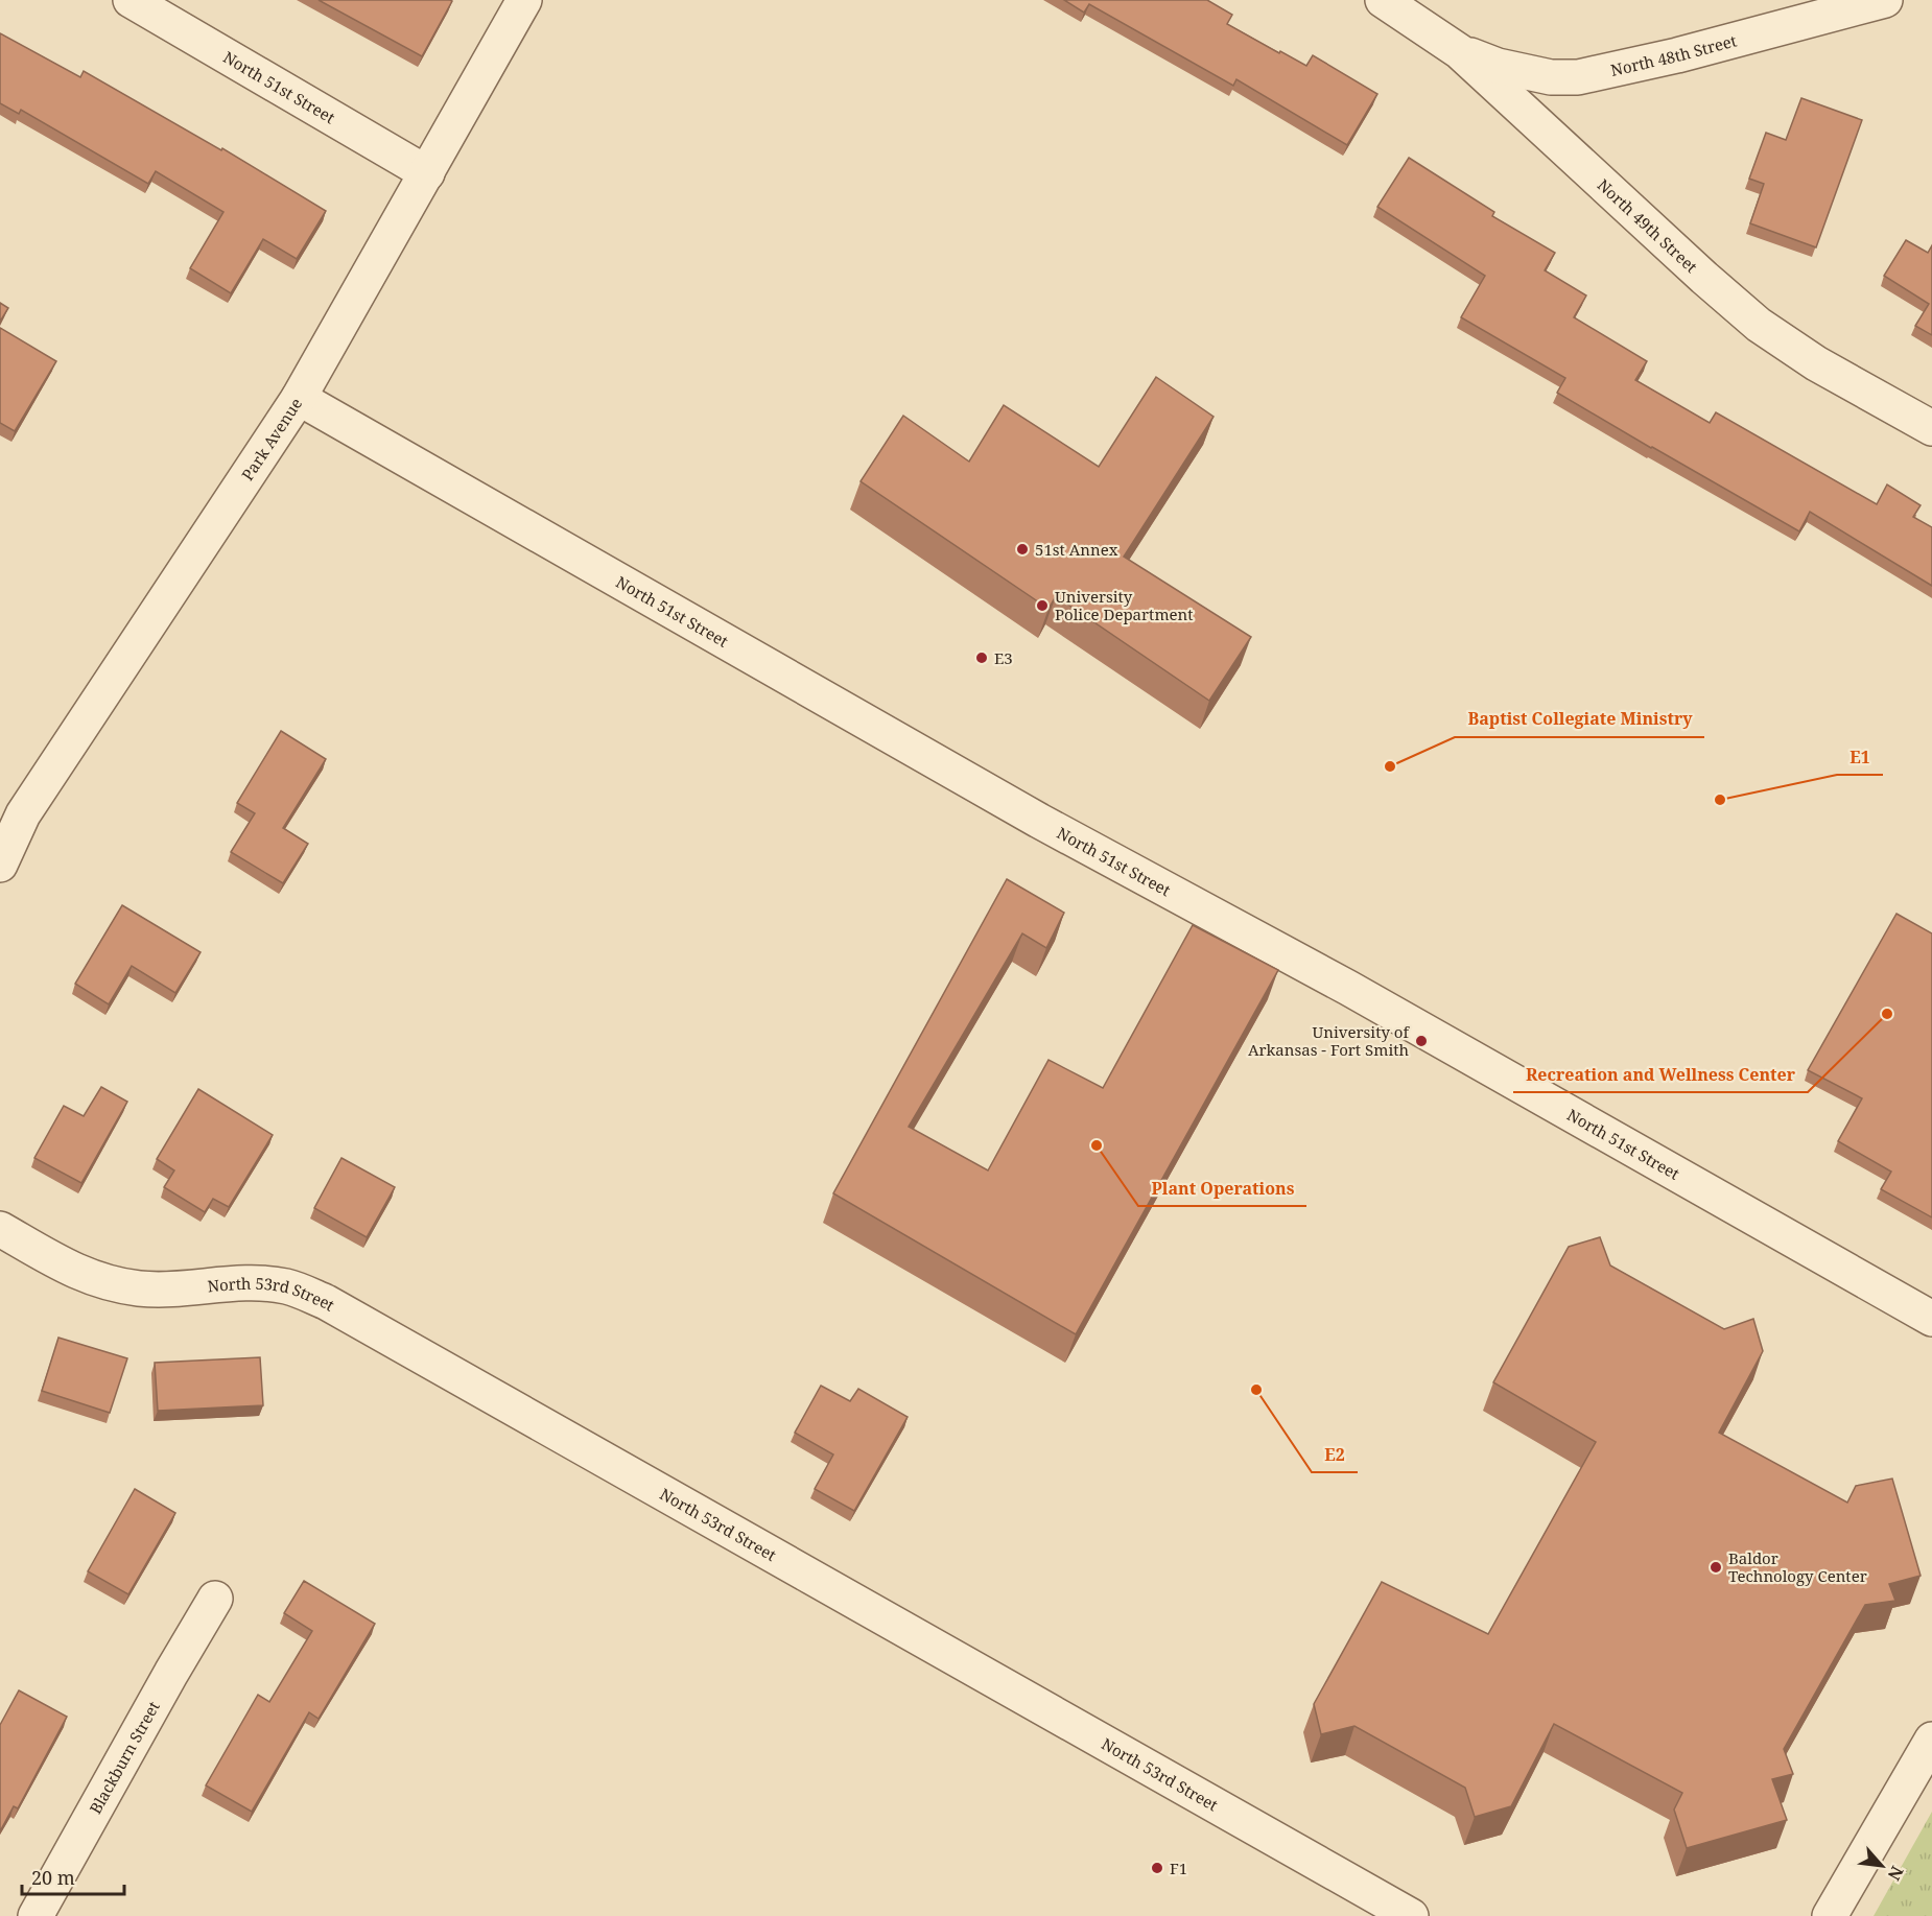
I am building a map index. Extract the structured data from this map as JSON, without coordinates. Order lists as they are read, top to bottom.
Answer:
{
  "streets": {
    "street": [
      "North 48th Street",
      "North 51st Street",
      "North 49th Street",
      "Park Avenue",
      "North 53rd Street",
      "Blackburn Street"
    ]
  },
  "crossings": [
    ["North 48th Street", "North 49th Street"],
    ["North 51st Street", "Park Avenue"]
  ],
  "places": [
    "51st Annex",
    "University Police Department",
    "E3",
    "Baptist Collegiate Ministry",
    "E1",
    "Recreation and Wellness Center",
    "University of Arkansas - Fort Smith",
    "Plant Operations",
    "E2",
    "Baldor Technology Center",
    "F1"
  ],
  "scale_bar": "20 m",
  "north": "bottom right"
}
